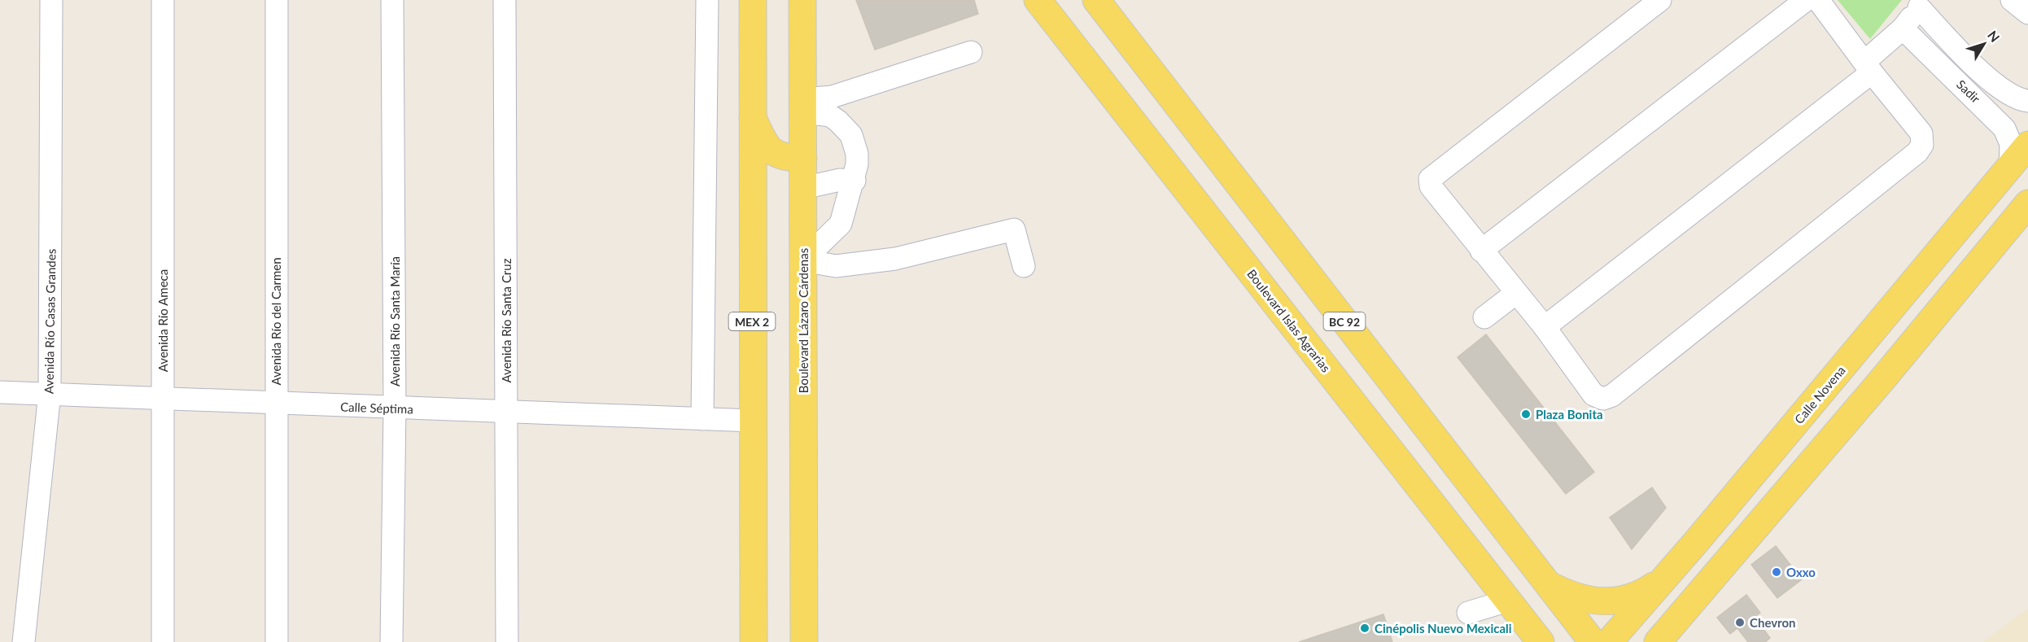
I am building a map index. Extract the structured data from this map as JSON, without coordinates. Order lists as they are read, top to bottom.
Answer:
{
  "streets": {
    "main road": [
      "Boulevard Lázaro Cárdenas",
      "Boulevard Islas Agrarias",
      "MEX 2",
      "BC 92",
      "Calle Novena"
    ],
    "street": [
      "Sadir",
      "Avenida Río Ameca",
      "Avenida Río Santa Cruz",
      "Avenida Río Casas Grandes",
      "Avenida Río del Carmen",
      "Avenida Río Santa María",
      "Calle Séptima"
    ]
  },
  "crossings": [
    ["Sadir", "Calle Novena"],
    ["Avenida Río Ameca", "Calle Séptima"],
    ["Avenida Río Santa Cruz", "Calle Séptima"],
    ["Avenida Río Casas Grandes", "Calle Séptima"],
    ["Avenida Río del Carmen", "Calle Séptima"],
    ["Avenida Río Santa María", "Calle Séptima"],
    ["MEX 2", "Calle Séptima"]
  ],
  "places": [
    "Plaza Bonita",
    "Oxxo",
    "Chevron",
    "Cinépolis Nuevo Mexicali"
  ],
  "north": "top right"
}
